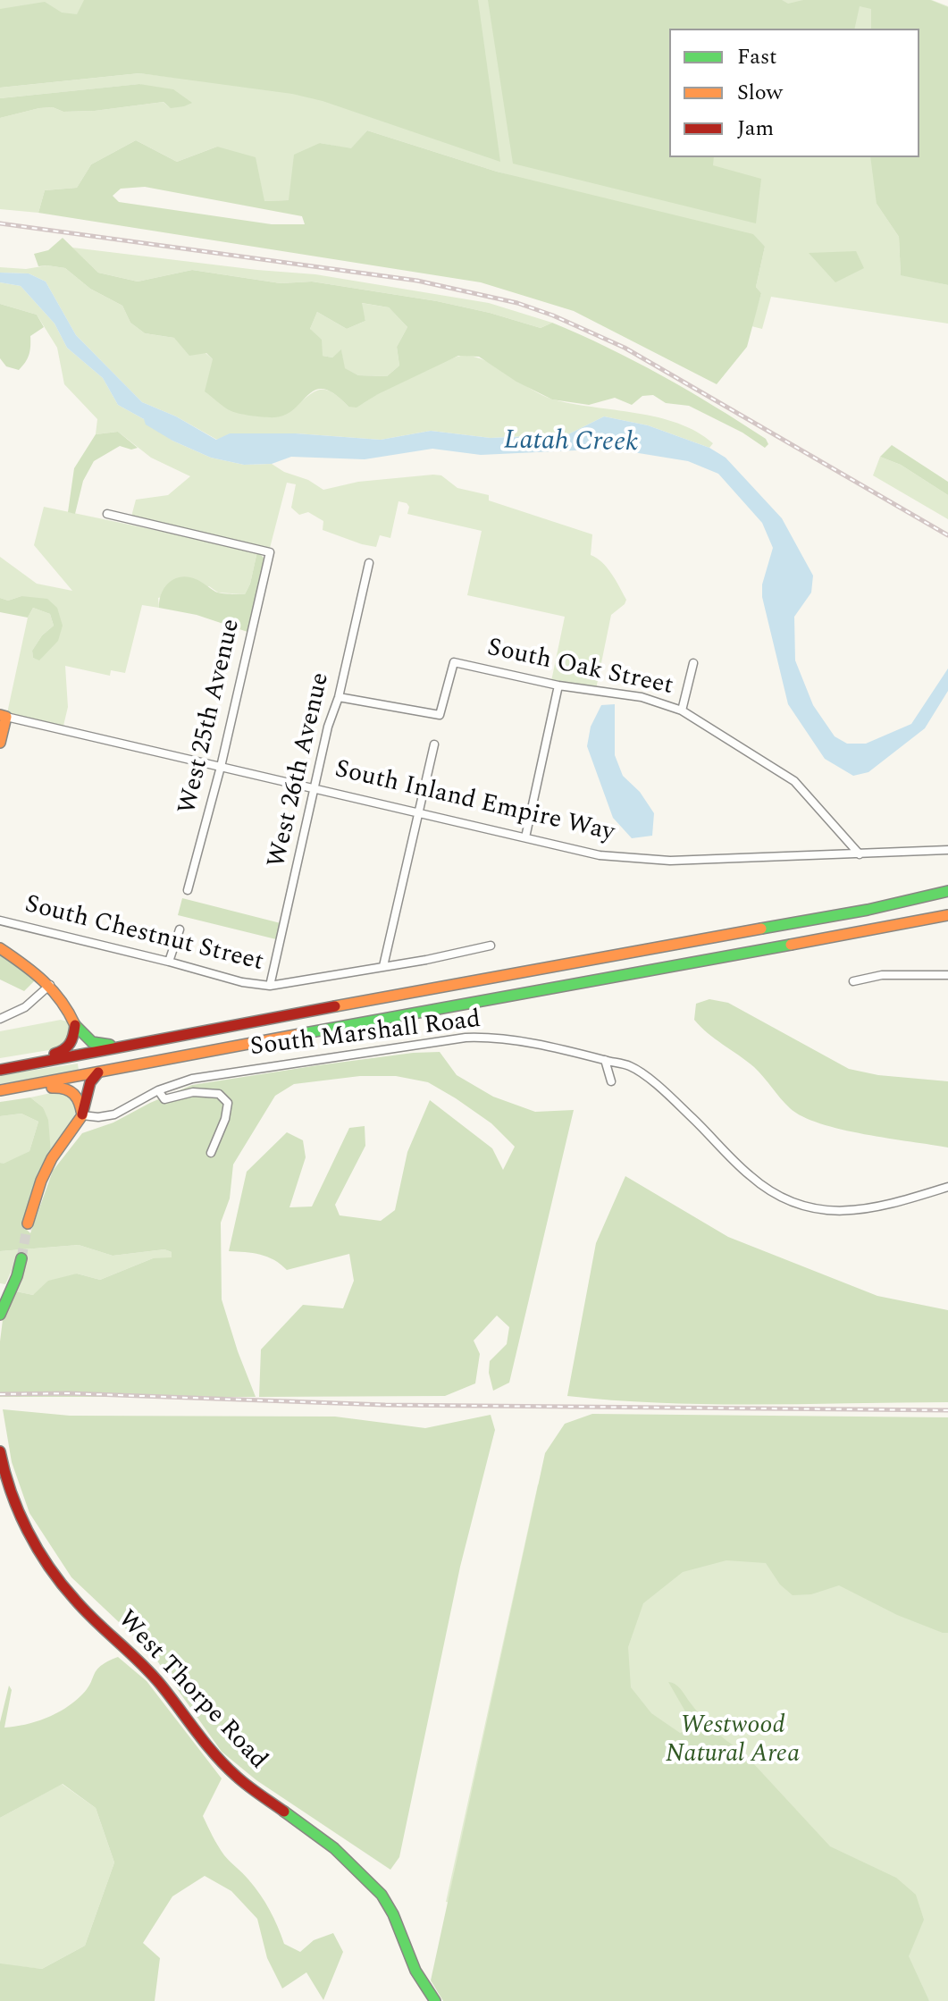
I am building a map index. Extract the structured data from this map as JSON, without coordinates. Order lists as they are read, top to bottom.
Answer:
{
  "streets": {
    "main road": ["West Thorpe Road"],
    "street": [
      "South Oak Street",
      "West 25th Avenue",
      "West 26th Avenue",
      "South Inland Empire Way",
      "South Chestnut Street",
      "South Marshall Road"
    ]
  },
  "crossings": [
    ["South Oak Street", "West 26th Avenue"],
    ["South Oak Street", "South Inland Empire Way"],
    ["West 25th Avenue", "South Inland Empire Way"],
    ["West 26th Avenue", "South Inland Empire Way"],
    ["West 26th Avenue", "South Chestnut Street"]
  ],
  "water": ["Latah Creek"],
  "parks": ["Westwood Natural Area"],
  "legend": ["Fast", "Slow", "Jam"]
}
